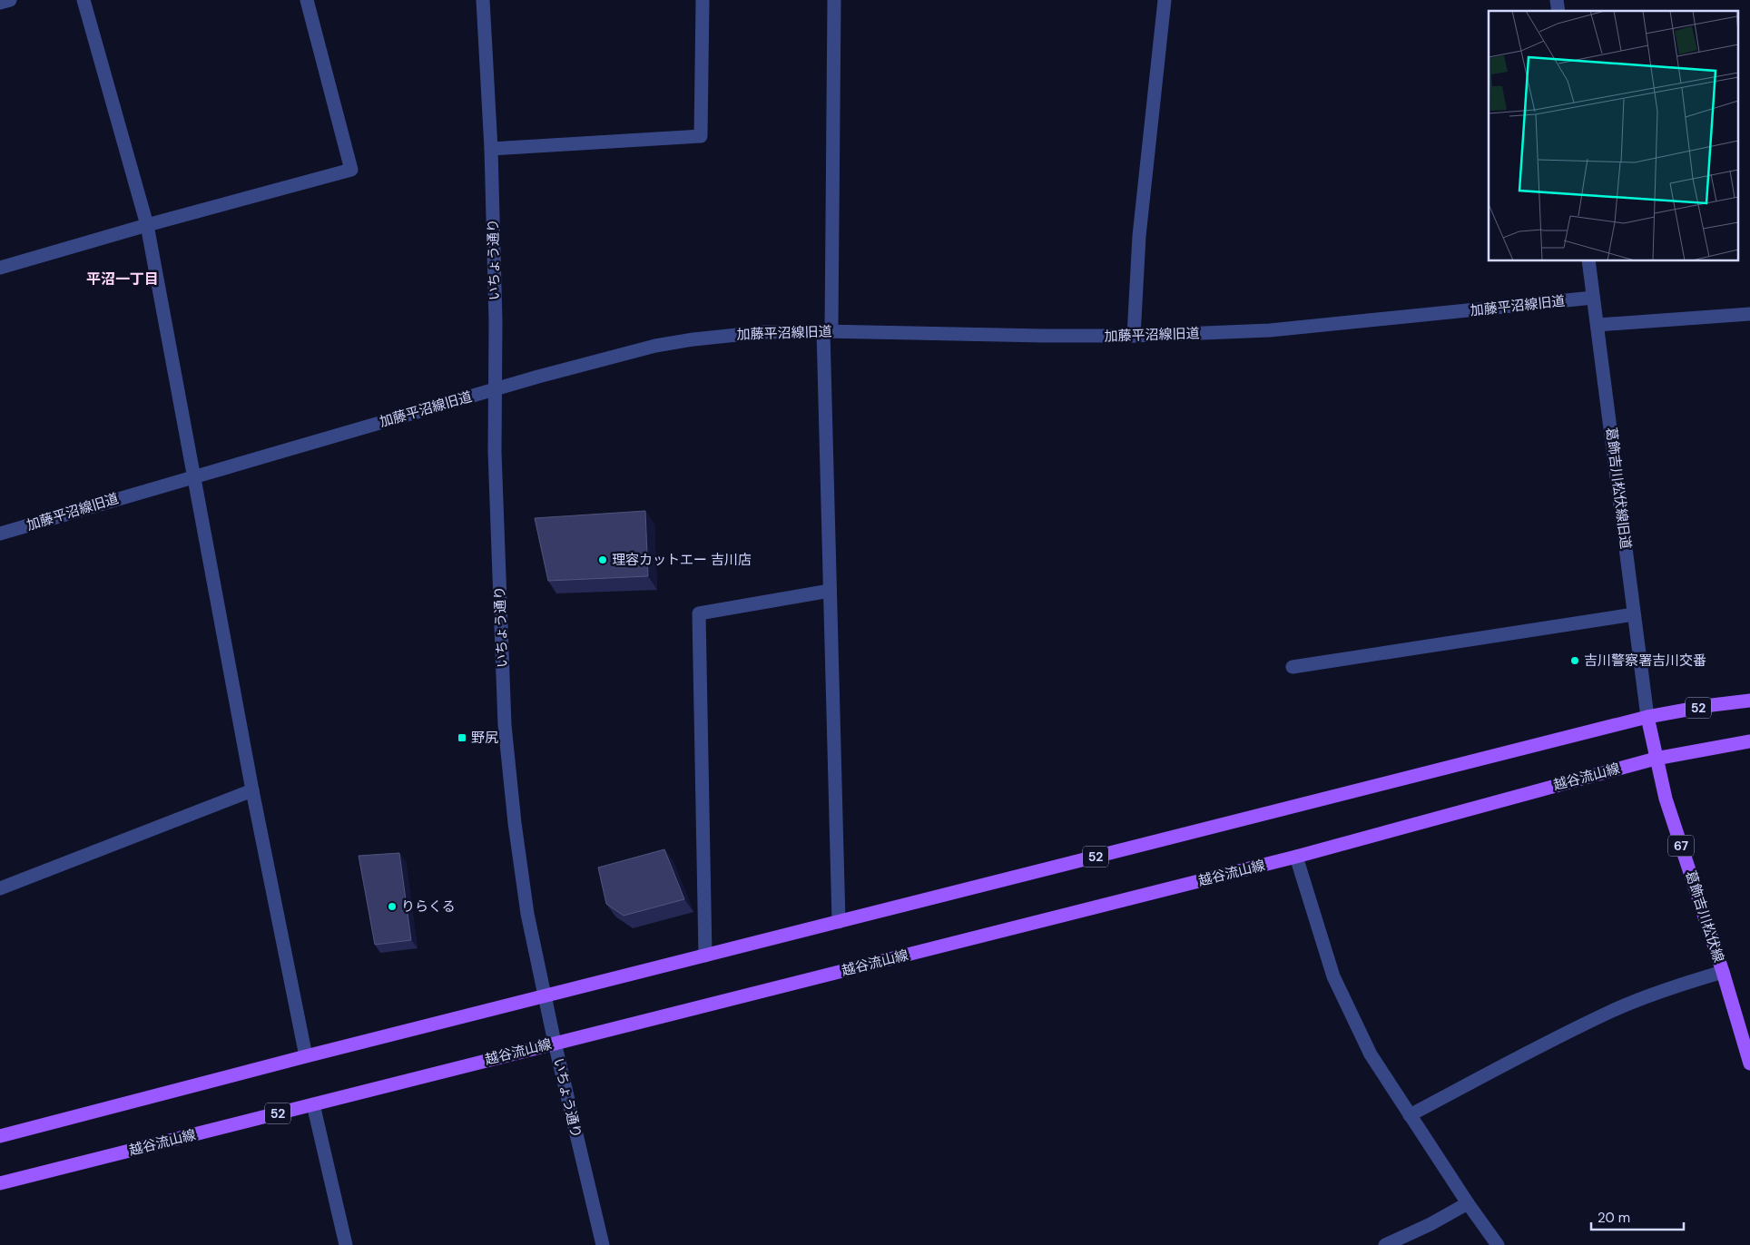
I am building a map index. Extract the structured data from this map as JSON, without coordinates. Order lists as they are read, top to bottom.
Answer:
{
  "streets": {
    "main road": [
      "52",
      "越谷流山線",
      "67",
      "葛飾吉川松伏線"
    ],
    "street": ["いちょう通り", "加藤平沼線旧道", "葛飾吉川松伏線旧道"]
  },
  "crossings": [
    ["いちょう通り", "加藤平沼線旧道"],
    ["いちょう通り", "52"],
    ["いちょう通り", "越谷流山線"],
    ["加藤平沼線旧道", "葛飾吉川松伏線旧道"],
    ["葛飾吉川松伏線旧道", "52"],
    ["葛飾吉川松伏線旧道", "葛飾吉川松伏線"],
    ["52", "葛飾吉川松伏線"],
    ["越谷流山線", "葛飾吉川松伏線"]
  ],
  "districts": ["平沼一丁目"],
  "places": {
    "other": ["理容カットエー 吉川店", "吉川警察署吉川交番", "りらくる"],
    "transit": ["野尻"]
  },
  "scale_bar": "20 m"
}
